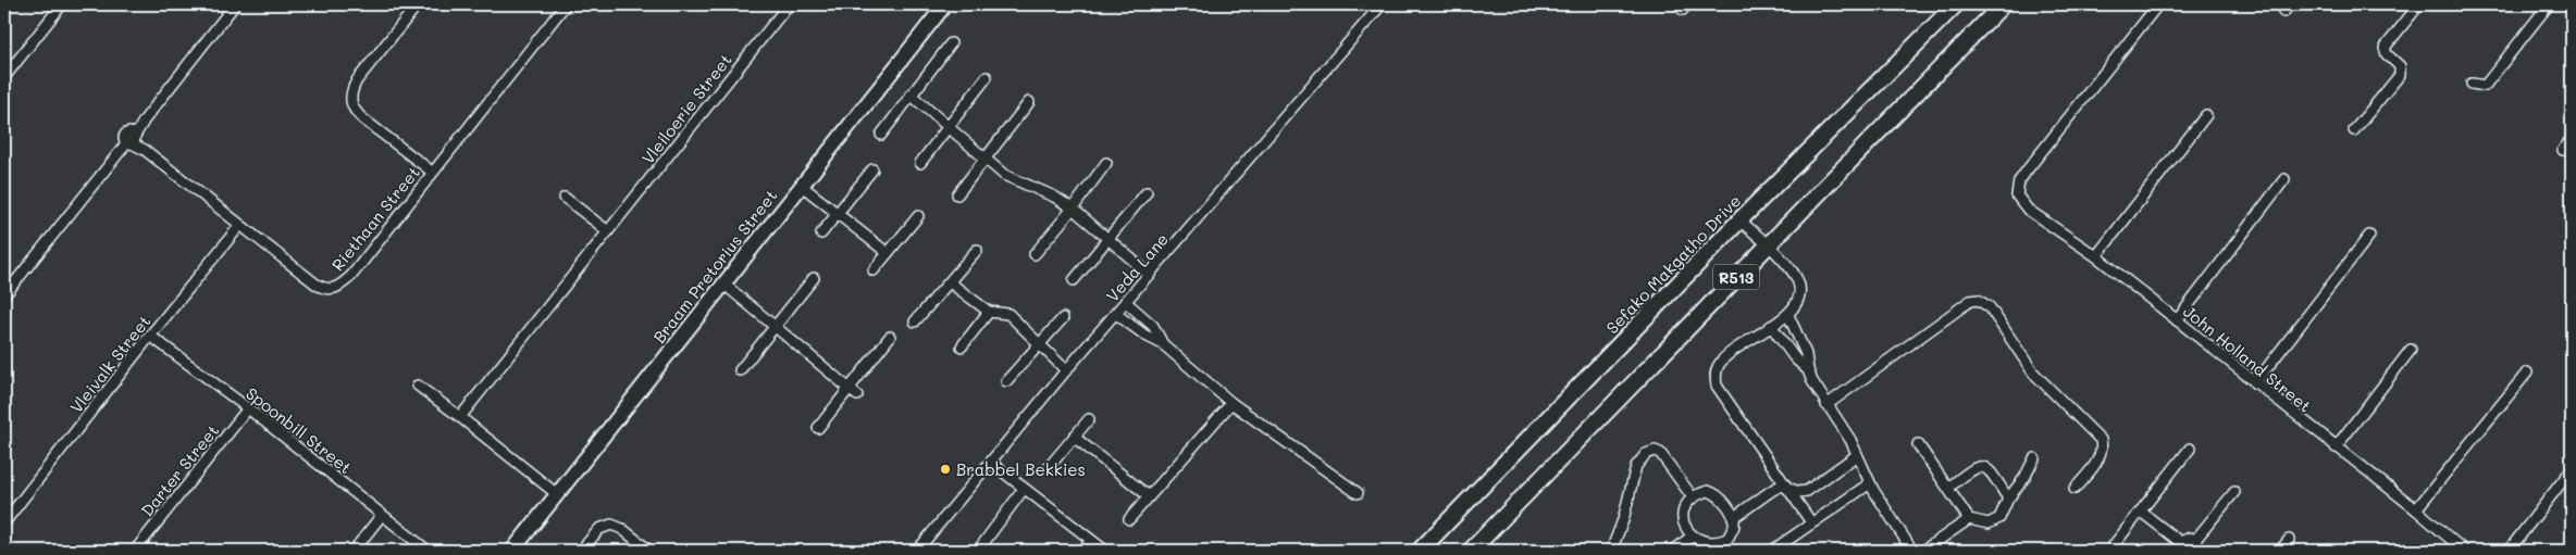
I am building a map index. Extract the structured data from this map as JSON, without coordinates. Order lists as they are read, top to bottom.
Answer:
{
  "streets": {
    "main road": ["Sefako Makgatho Drive", "R513"],
    "street": [
      "Vleiloerie Street",
      "Riethaan Street",
      "Braam Pretorius Street",
      "Veda Lane",
      "John Holland Street",
      "Vleivalk Street",
      "Spoonbill Street",
      "Darter Street"
    ]
  },
  "crossings": [
    ["Riethaan Street", "Vleivalk Street"],
    ["Vleivalk Street", "Spoonbill Street"],
    ["Spoonbill Street", "Darter Street"]
  ],
  "places": ["Brabbel Bekkies"]
}
